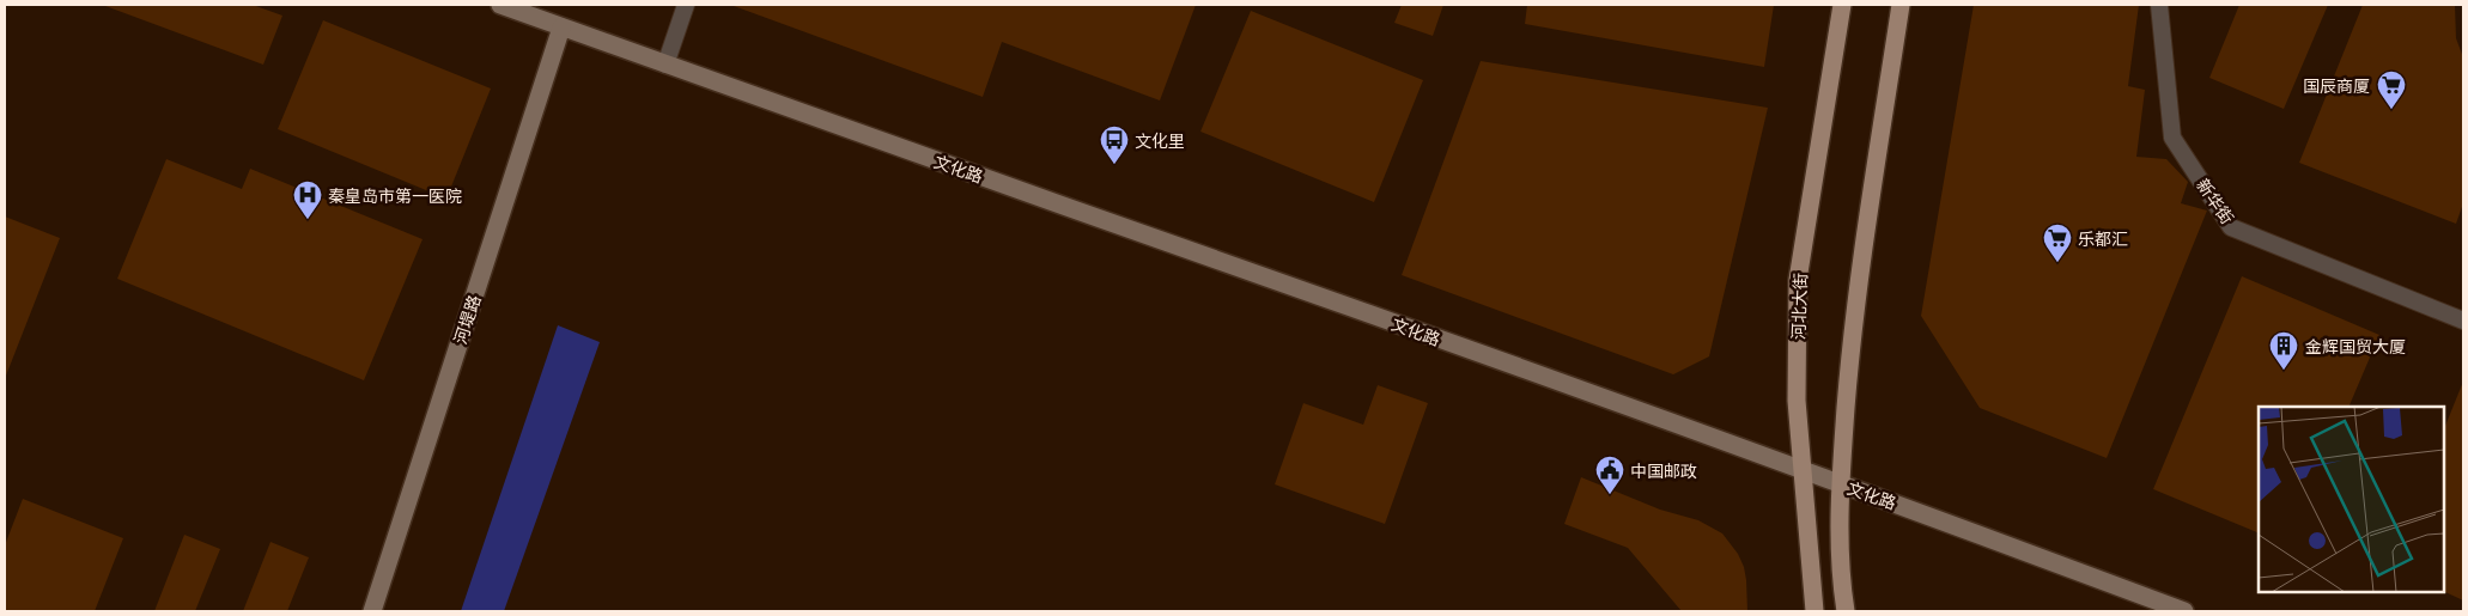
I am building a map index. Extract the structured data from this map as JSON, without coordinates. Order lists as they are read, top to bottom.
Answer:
{
  "streets": {
    "main road": ["文化路", "河北大街", "河堤路"],
    "street": ["新华街"]
  },
  "crossings": [
    ["文化路", "河北大街"],
    ["文化路", "河堤路"]
  ],
  "places": {
    "supermarket": ["国辰商厦", "乐都汇"],
    "bus stop": ["文化里"],
    "hospital": ["秦皇岛市第一医院"],
    "building": ["金辉国贸大厦"],
    "public building": ["中国邮政"]
  }
}
